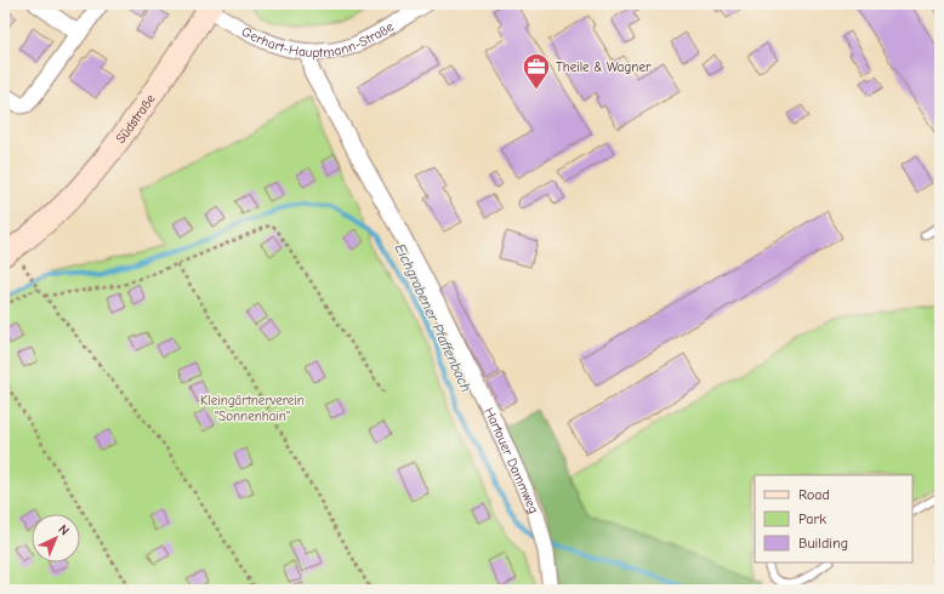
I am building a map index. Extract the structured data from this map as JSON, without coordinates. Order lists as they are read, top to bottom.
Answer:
{
  "streets": {
    "main road": ["Südstraße"],
    "street": ["Gerhart-Hauptmann-Straße", "Hartauer Dammweg"]
  },
  "crossings": [
    ["Gerhart-Hauptmann-Straße", "Südstraße"],
    ["Gerhart-Hauptmann-Straße", "Hartauer Dammweg"]
  ],
  "water": ["Eichgrabener Pfaffenbach"],
  "parks": ["Kleingärtnerverein \"Sonnenhain\""],
  "places": {
    "office": ["Theile & Wagner"]
  },
  "legend": ["Road", "Park", "Building"],
  "north": "top right"
}
